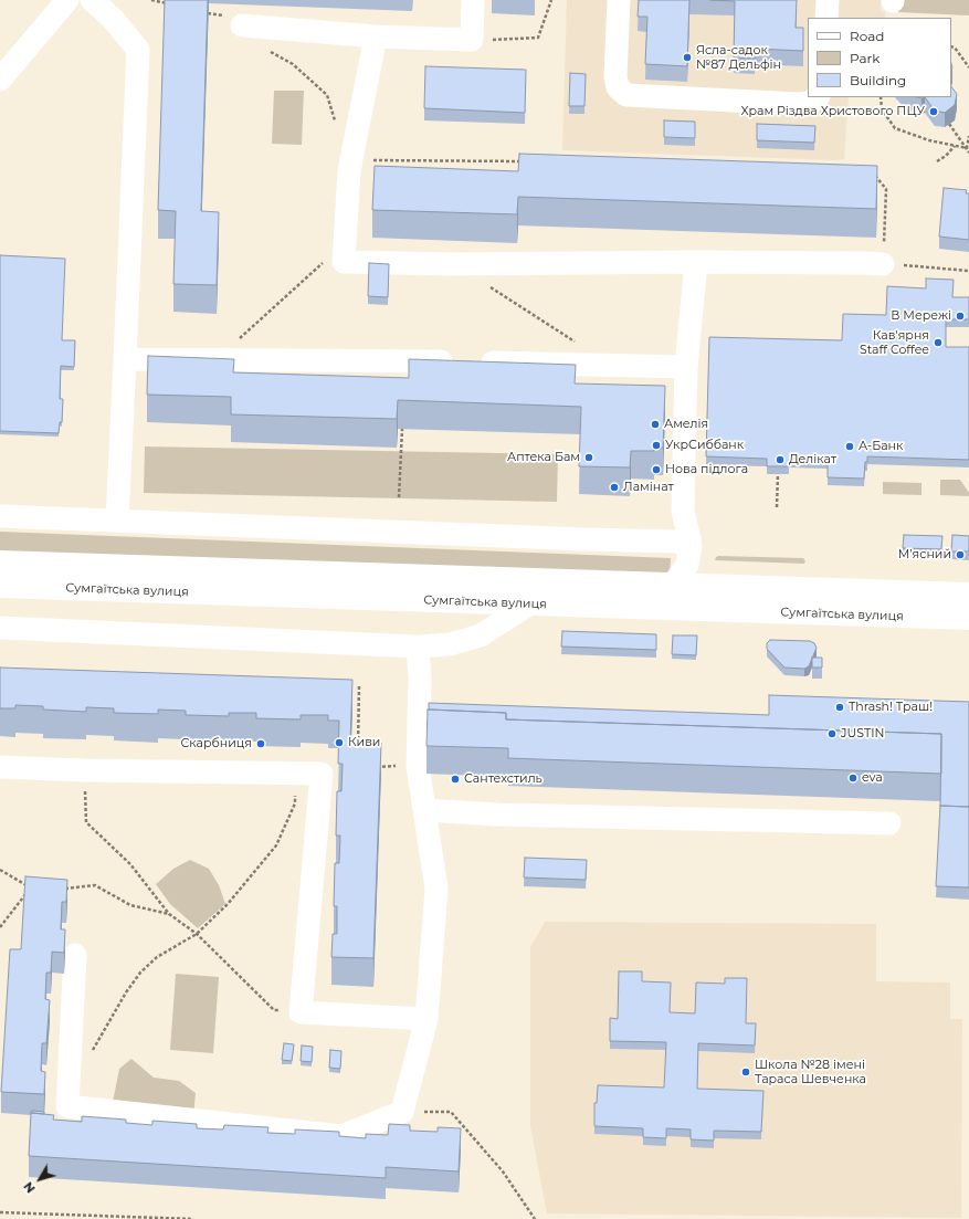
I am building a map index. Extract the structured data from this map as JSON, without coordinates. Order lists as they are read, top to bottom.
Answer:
{
  "streets": {
    "main road": ["Сумгаїтська вулиця"]
  },
  "places": [
    "Ясла-садок №87 Дельфін",
    "Храм Різдва Христового ПЦУ",
    "В Мережі",
    "Кав'ярня Staff Coffee",
    "Амелія",
    "УкрСиббанк",
    "А-Банк",
    "Аптека Бам",
    "Делікат",
    "Нова підлога",
    "Ламінат",
    "М’ясний",
    "Thrash! Траш!",
    "JUSTIN",
    "Киви",
    "Скарбниця",
    "eva",
    "Сантехстиль",
    "Школа №28 імені Тараса Шевченка"
  ],
  "legend": ["Road", "Park", "Building"],
  "north": "bottom left"
}
